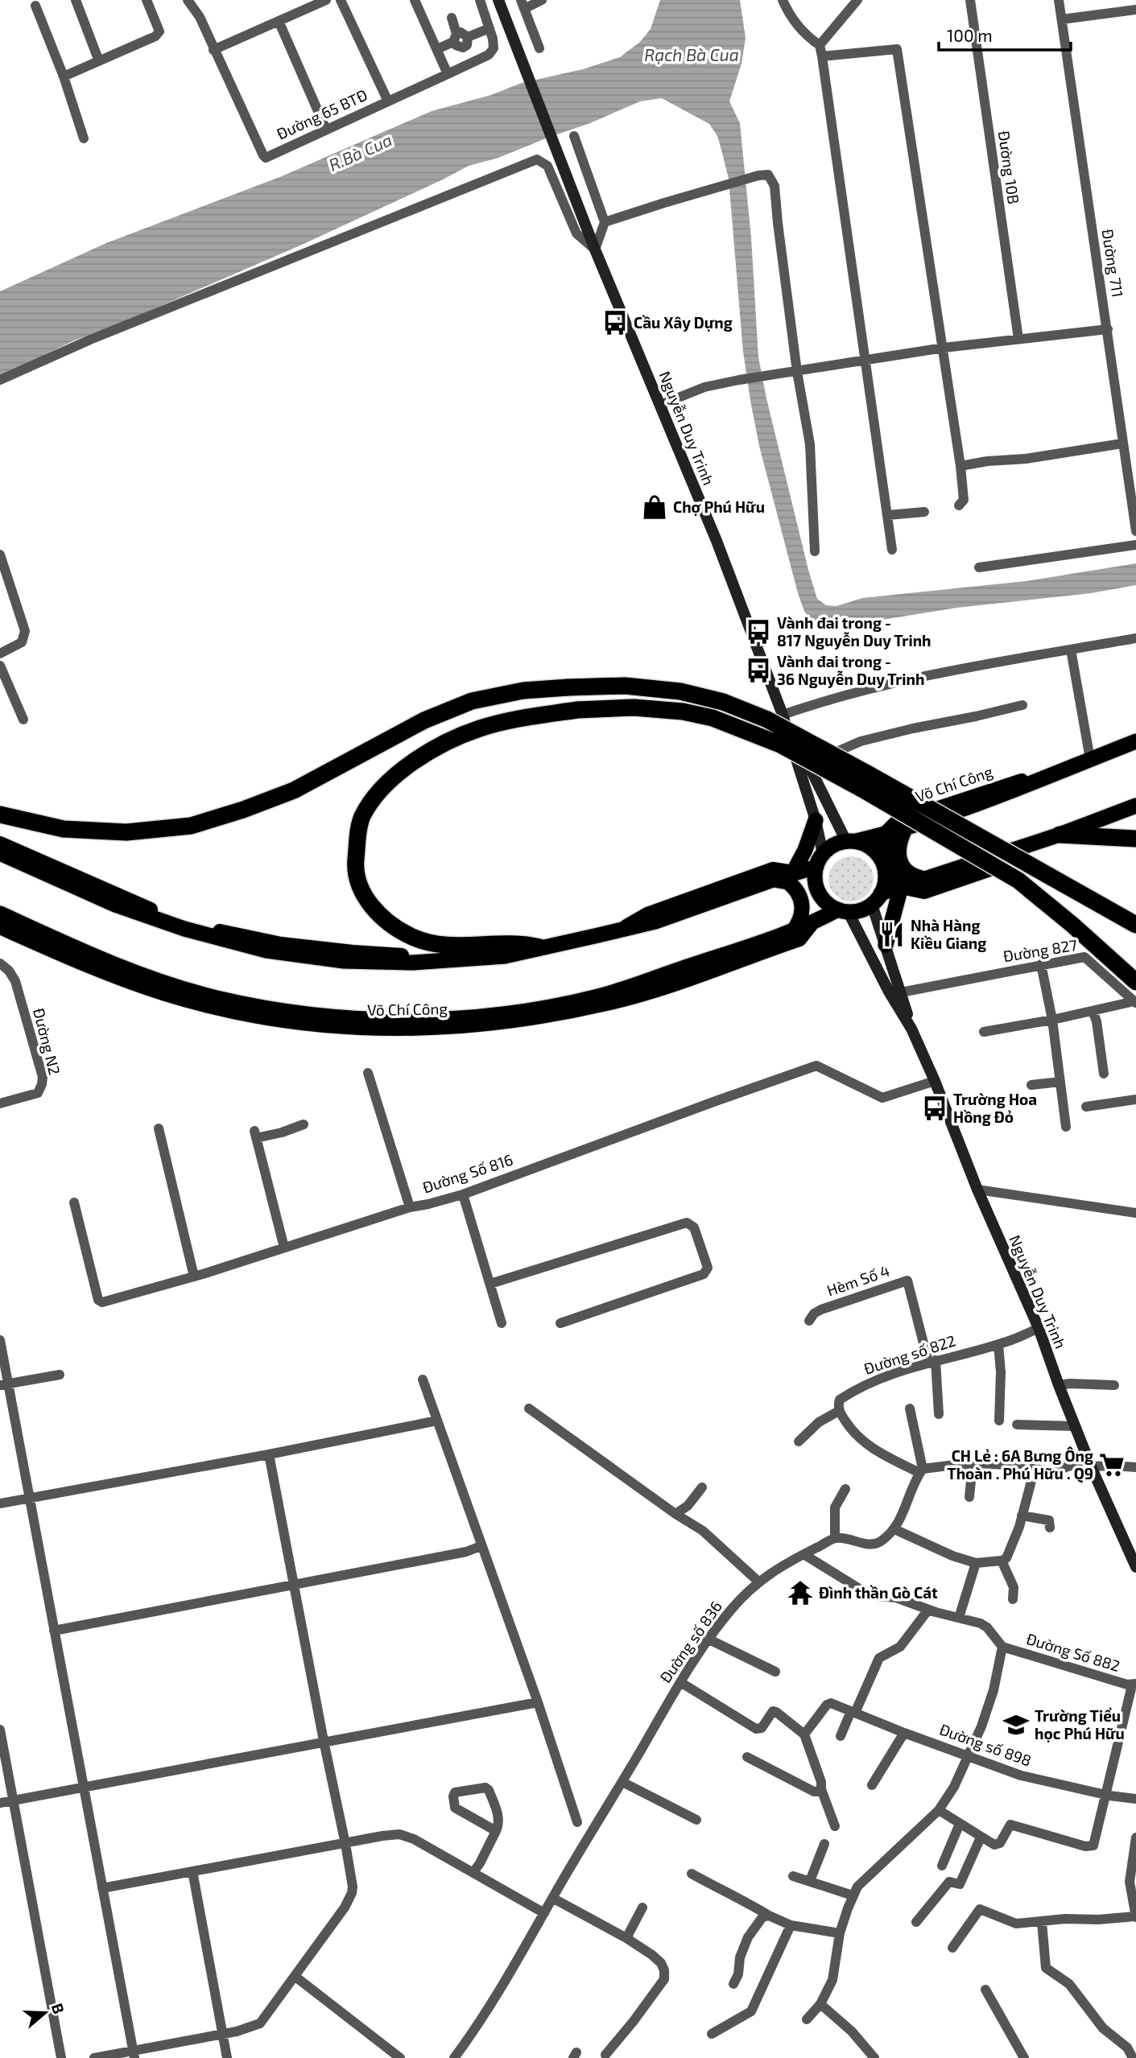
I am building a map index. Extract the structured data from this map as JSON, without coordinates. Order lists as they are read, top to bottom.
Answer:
{
  "streets": {
    "highway": ["Võ Chí Công"],
    "main road": ["Nguyễn Duy Trinh"],
    "street": [
      "Đường 65 BTĐ",
      "Đường 10B",
      "Đường 711",
      "Đường 827",
      "Đường N2",
      "Đường Số 816",
      "Hèm Số 4",
      "Đường số 822",
      "Đường số 836",
      "Đường Số 882",
      "Đường số 898"
    ]
  },
  "crossings": [
    ["Nguyễn Duy Trinh", "Võ Chí Công"],
    ["Nguyễn Duy Trinh", "Đường 827"],
    ["Nguyễn Duy Trinh", "Đường Số 816"],
    ["Nguyễn Duy Trinh", "Đường số 822"],
    ["Hèm Số 4", "Đường số 822"]
  ],
  "water": ["Rạch Bà Cua", "R.Bà Cua"],
  "places": {
    "bus stop": [
      "Cầu Xây Dựng",
      "Vành đai trong - 817 Nguyễn Duy Trinh",
      "Vành đai trong - 36 Nguyễn Duy Trinh",
      "Trường Hoa Hồng Đỏ"
    ],
    "shop": ["Chợ Phú Hữu"],
    "restaurant": ["Nhà Hàng Kiều Giang"],
    "supermarket": ["CH Lẻ : 6A Bưng Ông Thoàn . Phú Hữu . Q9"],
    "temple": ["Đình thần Gò Cát"],
    "school or university": ["Trường Tiểu học Phú Hữu"]
  },
  "scale_bar": "100 m",
  "north": "right"
}
